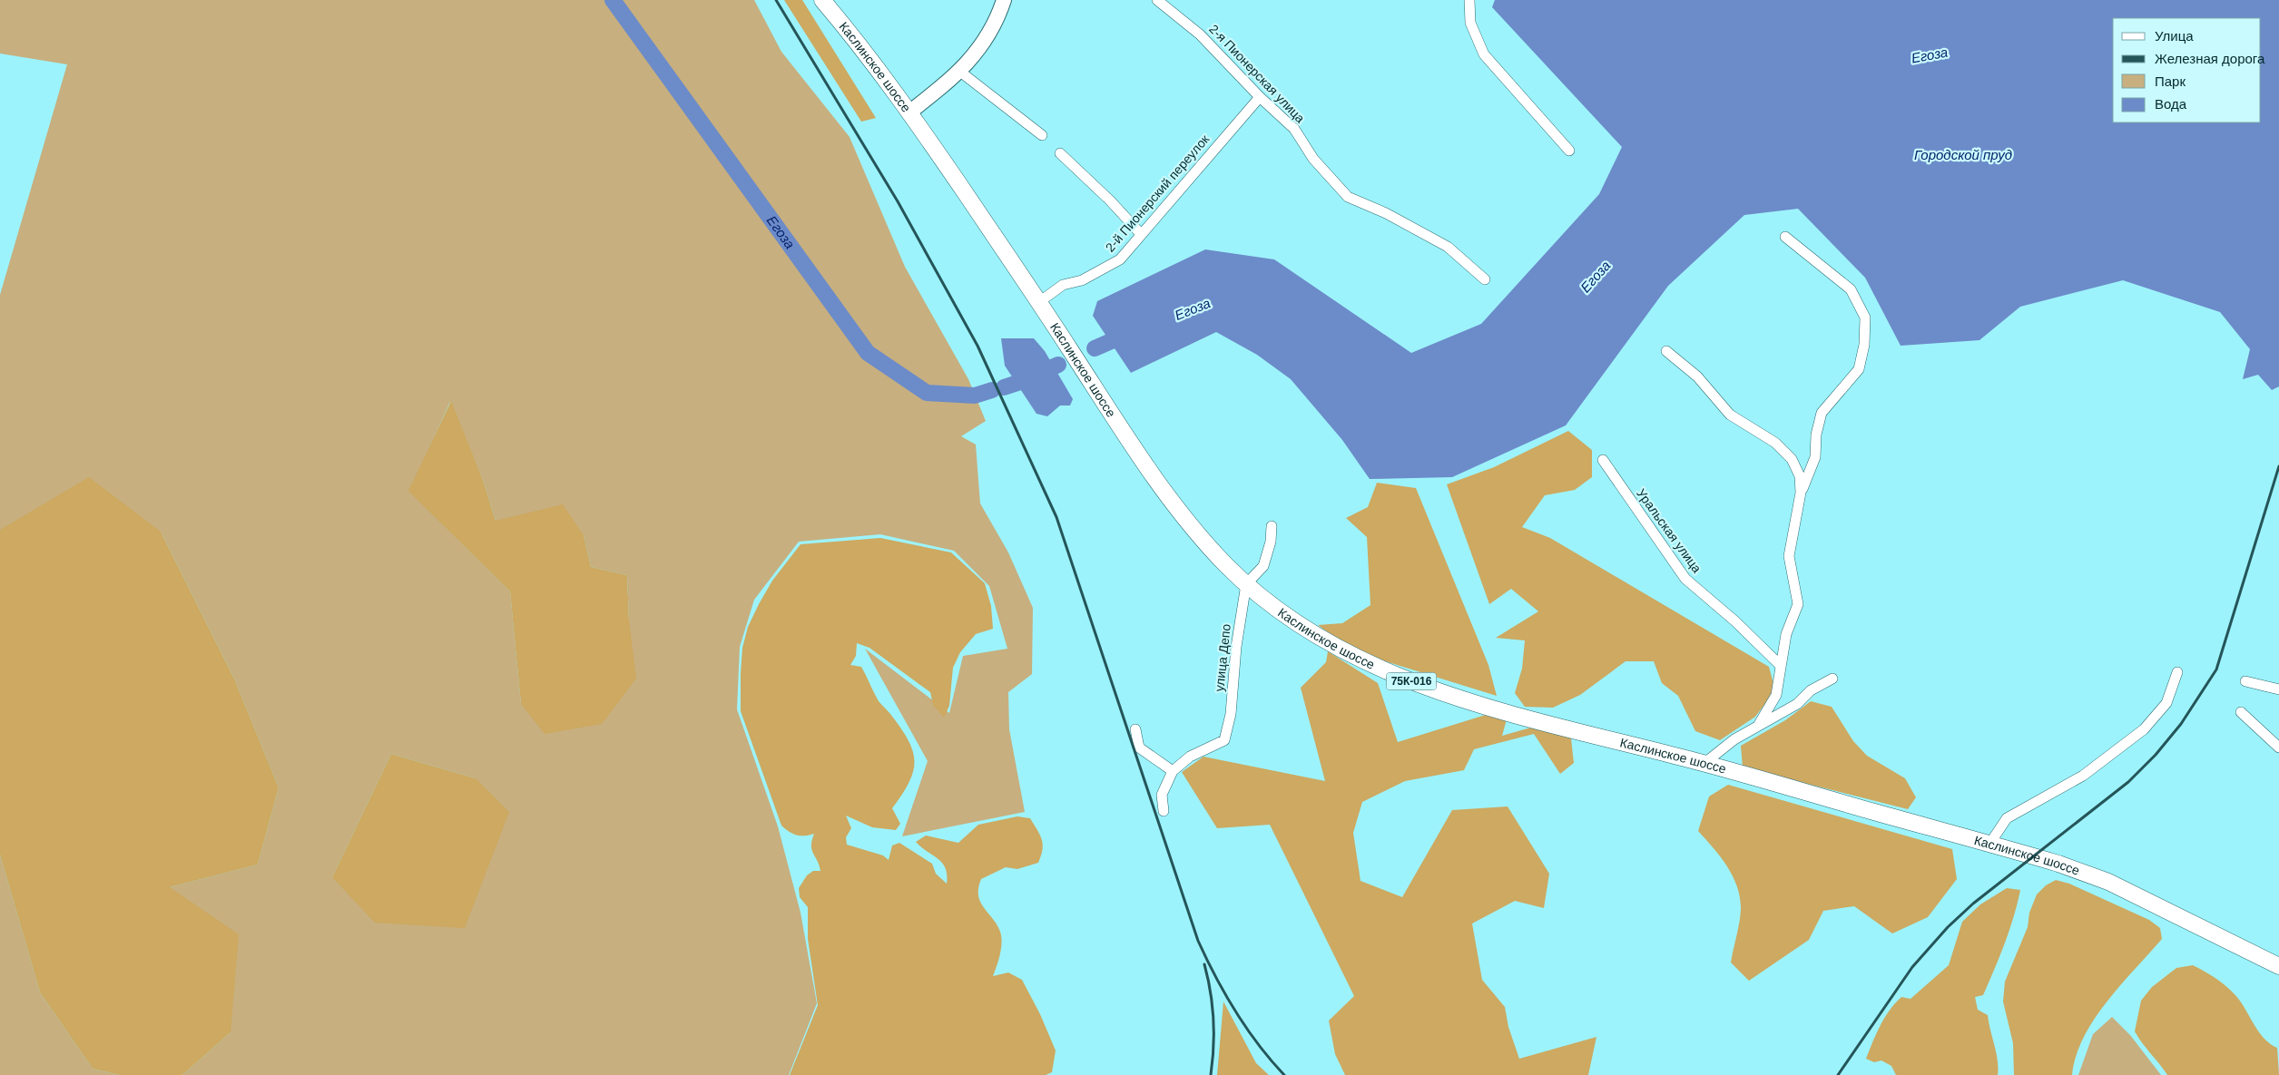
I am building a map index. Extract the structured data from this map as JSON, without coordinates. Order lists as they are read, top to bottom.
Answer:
{
  "streets": {
    "main road": ["Каслинское шоссе", "75К-016"],
    "street": [
      "2-я Пионерская улица",
      "2-й Пионерский переулок",
      "Уральская улица",
      "улица Депо"
    ]
  },
  "crossings": [
    ["Каслинское шоссе", "2-й Пионерский переулок"],
    ["Каслинское шоссе", "улица Депо"],
    ["2-я Пионерская улица", "2-й Пионерский переулок"]
  ],
  "water": ["Егоза", "Городской пруд"],
  "legend": [
    "Улица",
    "Железная дорога",
    "Парк",
    "Вода"
  ]
}
